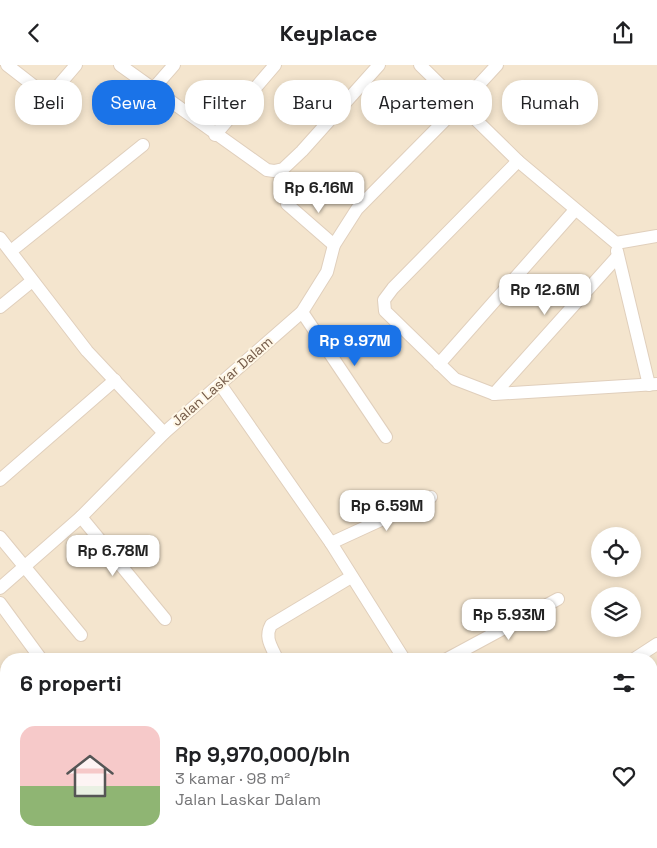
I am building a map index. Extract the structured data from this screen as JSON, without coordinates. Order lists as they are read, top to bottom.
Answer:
{
  "streets": {
    "street": ["Jalan Laskar Dalam"]
  },
  "page": {
    "header": "Keyplace",
    "chip": [
      "Beli",
      "Sewa",
      "Filter",
      "Baru",
      "Apartemen",
      "Rumah"
    ],
    "price": [
      "Rp 6.16M",
      "Rp 12.6M",
      "Rp 9.97M",
      "Rp 6.59M",
      "Rp 6.78M",
      "Rp 5.93M"
    ],
    "heading": "6 properti",
    "list": [
      {
        "name": "Rp 9,970,000/bln",
        "note": "3 kamar · 98 m² · Jalan Laskar Dalam"
      }
    ]
  }
}
